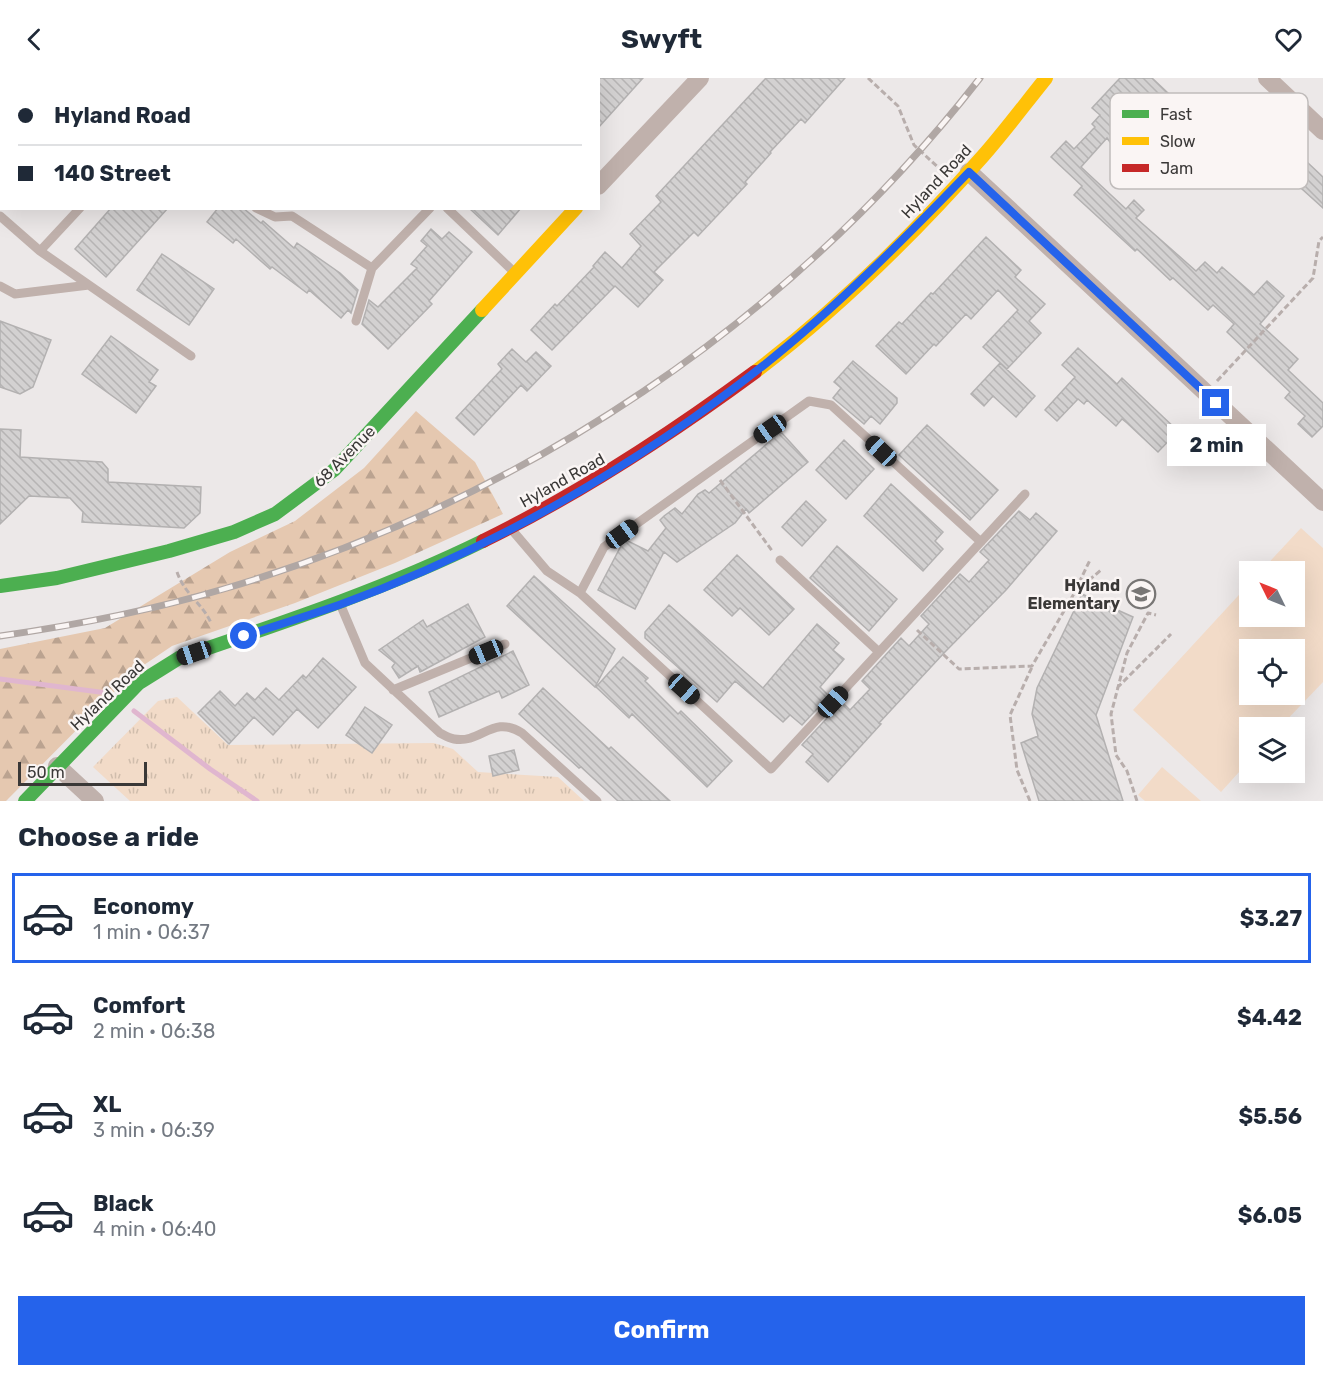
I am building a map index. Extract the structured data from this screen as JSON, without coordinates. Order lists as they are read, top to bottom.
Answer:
{
  "streets": {
    "street": ["Hyland Road", "68 Avenue"]
  },
  "places": {
    "school or university": ["Hyland Elementary"]
  },
  "legend": ["Fast", "Slow", "Jam"],
  "scale_bar": "50 m",
  "north": "top left",
  "page": {
    "header": "Swyft",
    "banner": ["Hyland Road", "140 Street"],
    "bubble": "2 min",
    "scale": "50 m",
    "heading": "Choose a ride",
    "list": [
      {
        "name": "Economy",
        "note": "1 min · 06:37",
        "value": "$3.27"
      },
      {
        "name": "Comfort",
        "note": "2 min · 06:38",
        "value": "$4.42"
      },
      {
        "name": "XL",
        "note": "3 min · 06:39",
        "value": "$5.56"
      },
      {
        "name": "Black",
        "note": "4 min · 06:40",
        "value": "$6.05"
      }
    ],
    "buttons": "Confirm"
  }
}
